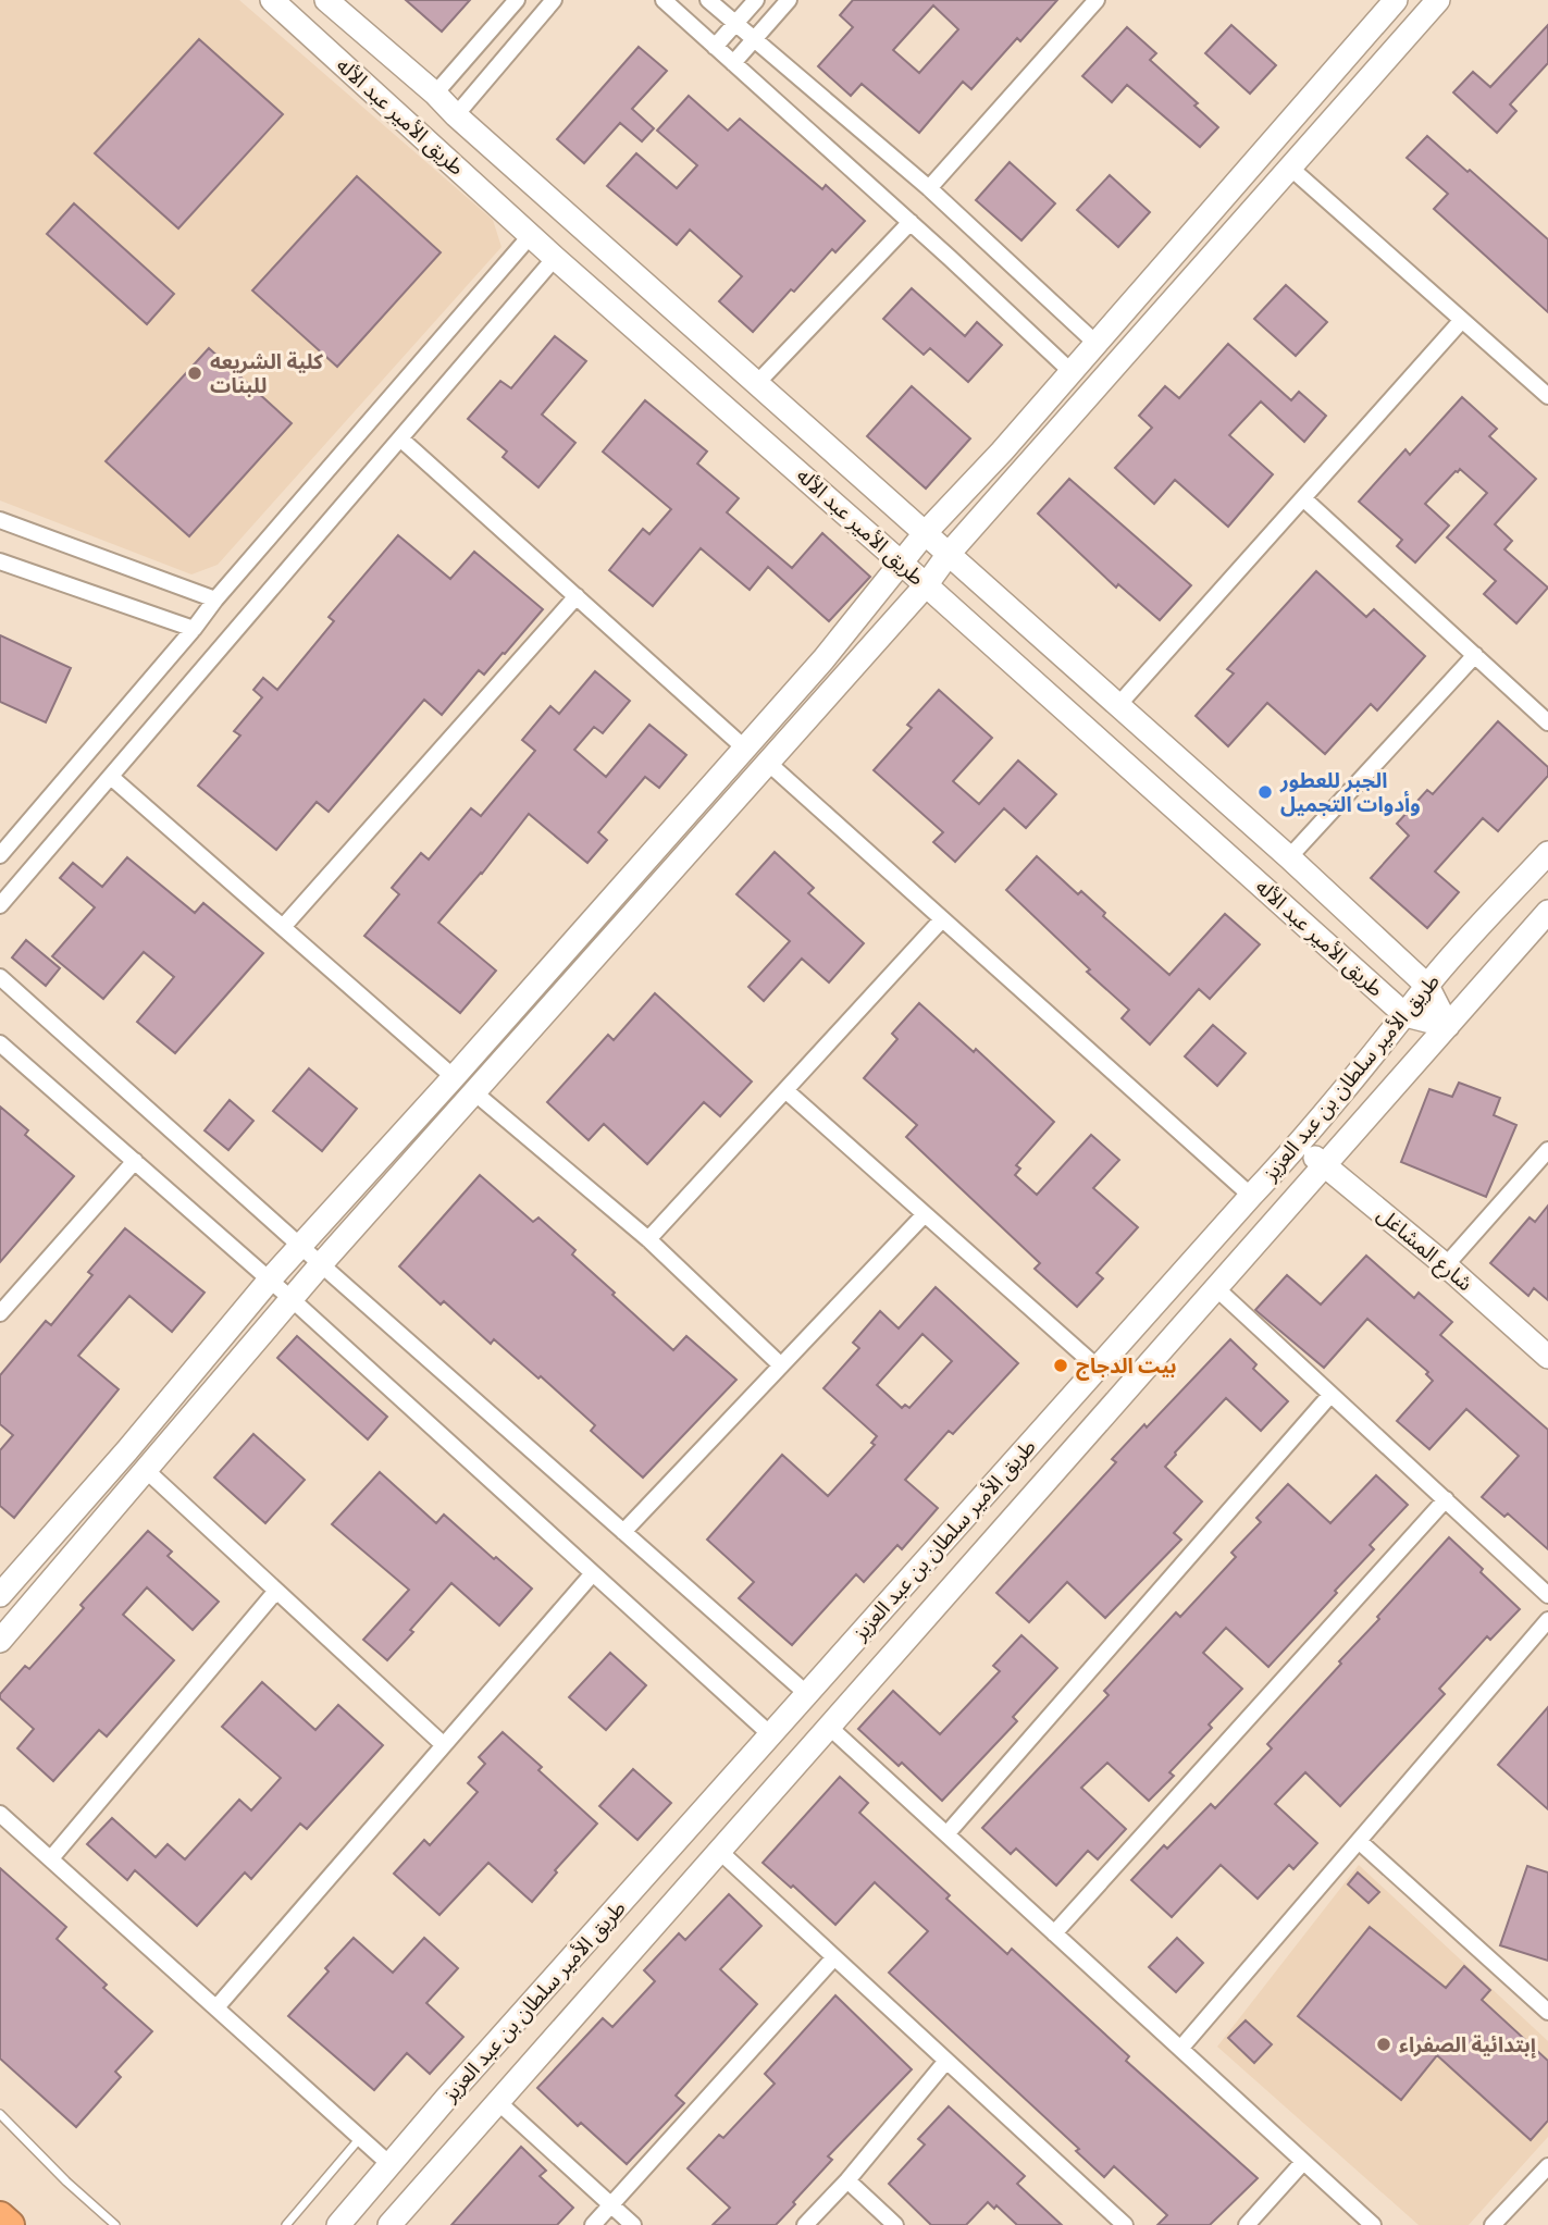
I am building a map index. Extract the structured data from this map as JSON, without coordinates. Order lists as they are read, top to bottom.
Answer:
{
  "streets": {
    "street": ["طريق الأمير عبد الأله", "طريق الأمير سلطان بن عبد العزيز", "شارع المشاغل"]
  },
  "crossings": [
    ["طريق الأمير عبد الأله", "طريق الأمير سلطان بن عبد العزيز"],
    ["طريق الأمير سلطان بن عبد العزيز", "شارع المشاغل"]
  ],
  "places": [
    "كلية الشريعه للبنات",
    "الجبر للعطور وأدوات التجميل",
    "بيت الدجاج",
    "إبتدائية الصفراء"
  ]
}
